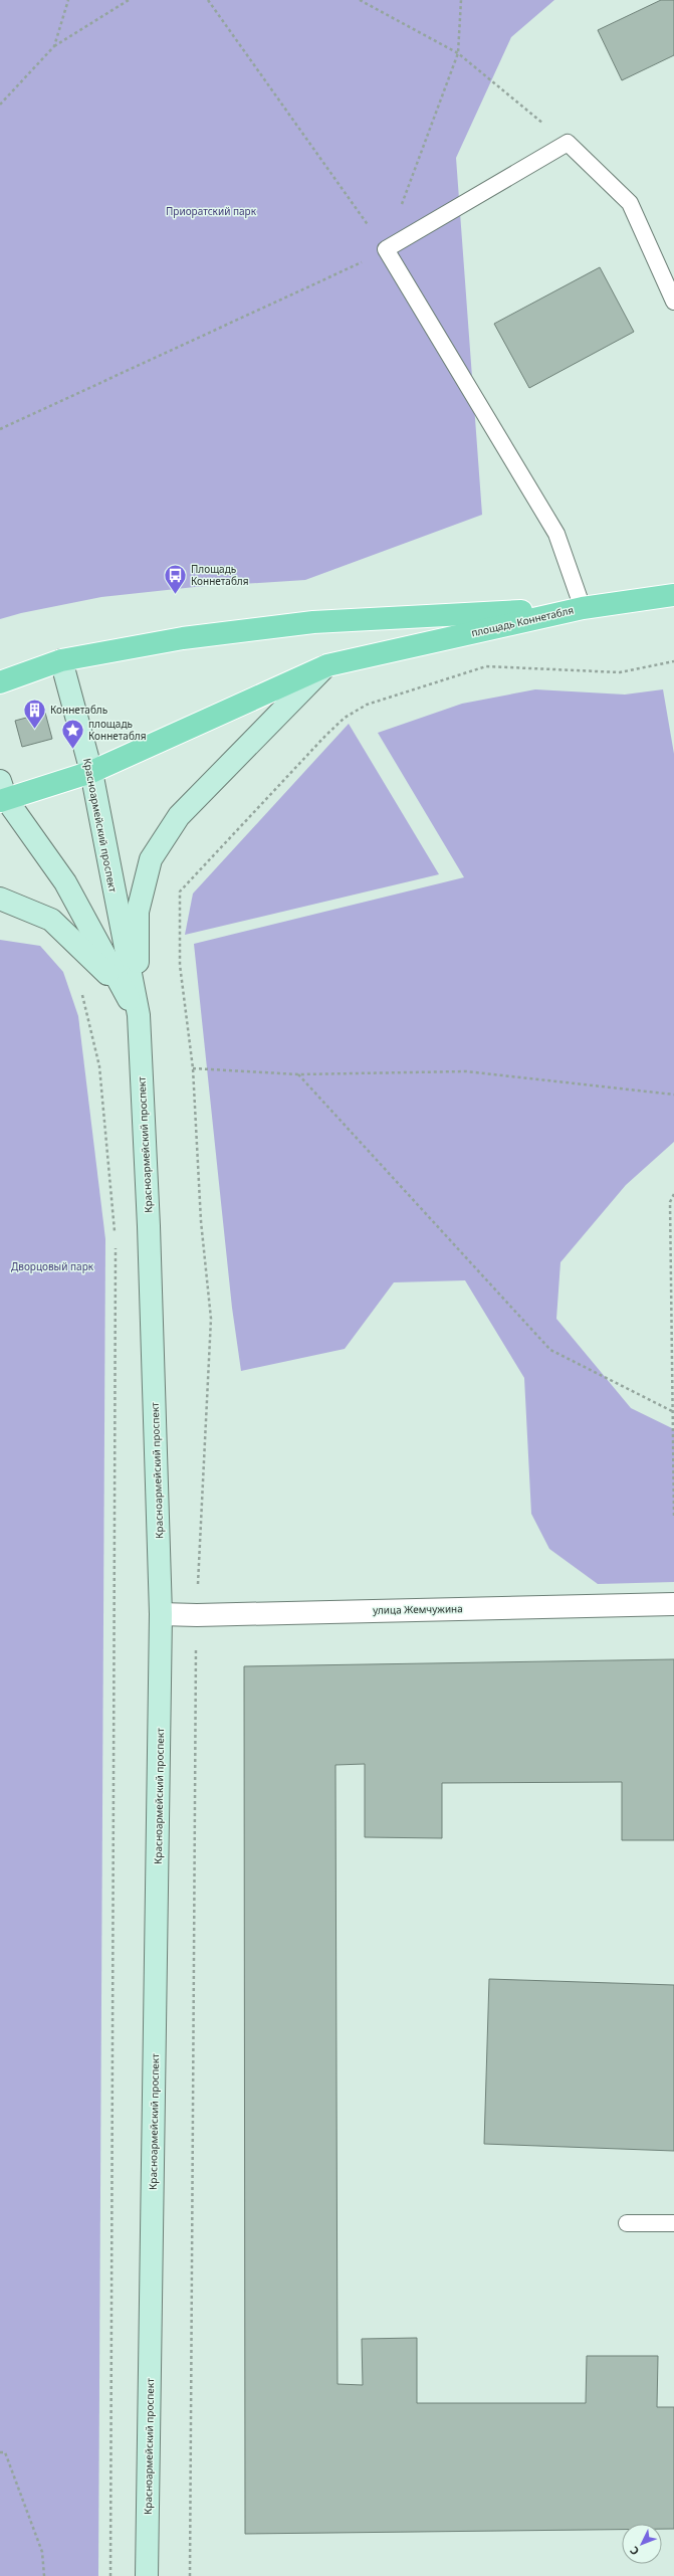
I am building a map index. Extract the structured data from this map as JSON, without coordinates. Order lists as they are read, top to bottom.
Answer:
{
  "streets": {
    "main road": ["площадь Коннетабля", "Красноармейский проспект"],
    "street": ["улица Жемчужина"]
  },
  "crossings": [
    ["площадь Коннетабля", "Красноармейский проспект"],
    ["Красноармейский проспект", "улица Жемчужина"]
  ],
  "parks": ["Приоратский парк", "Дворцовый парк"],
  "places": {
    "bus stop": ["Площадь Коннетабля"],
    "building": ["Коннетабль"],
    "place": ["площадь Коннетабля"]
  },
  "north": "bottom left"
}
